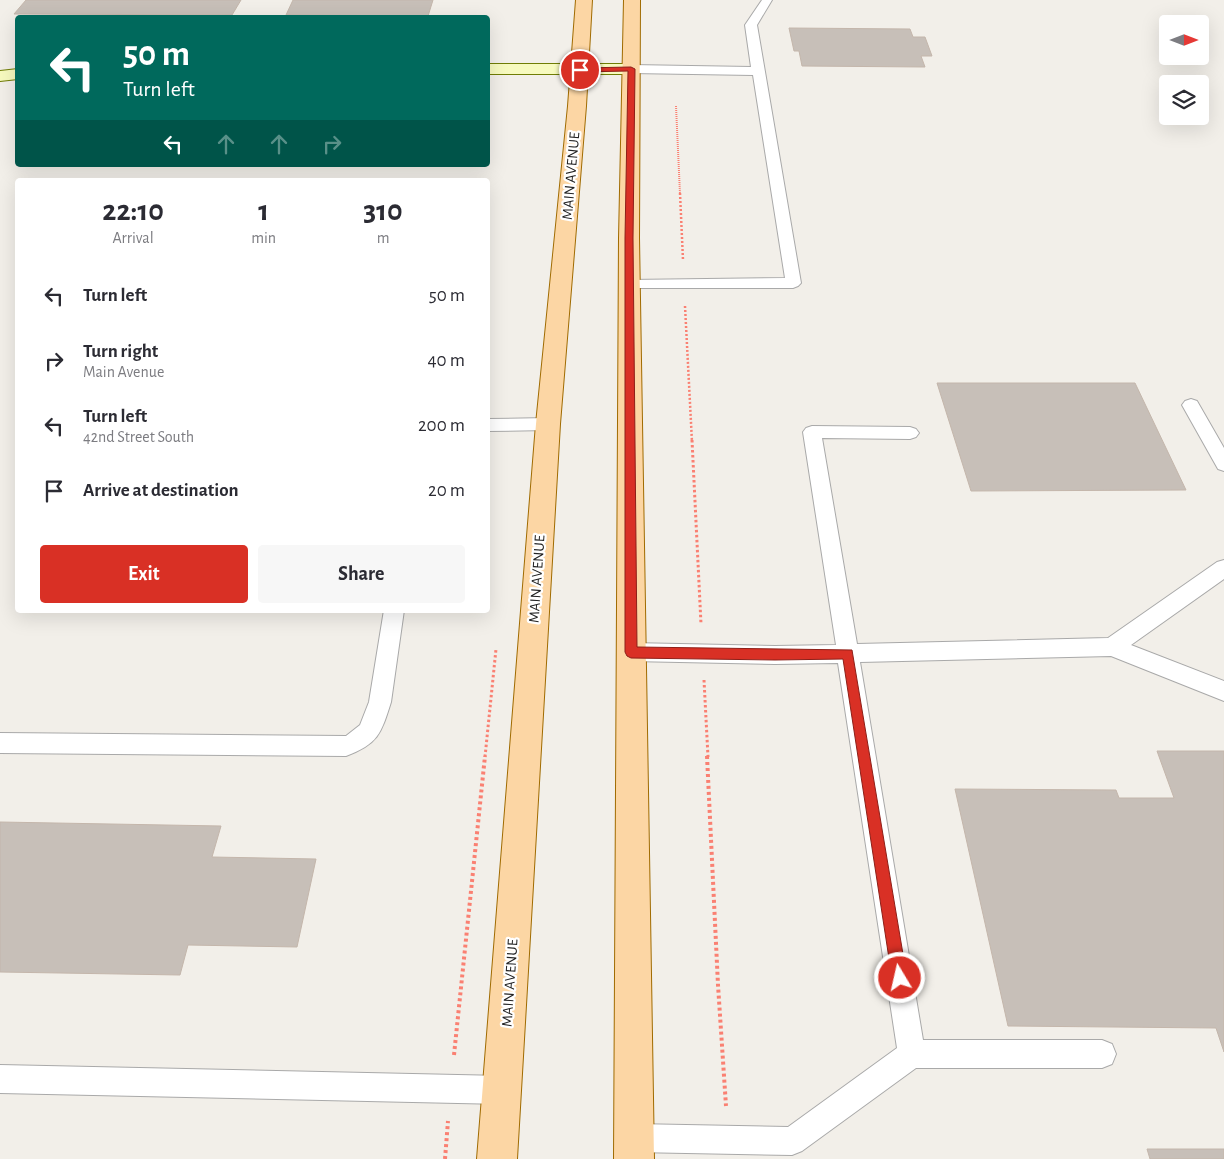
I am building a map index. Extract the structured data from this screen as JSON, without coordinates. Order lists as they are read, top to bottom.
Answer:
{
  "streets": {
    "main road": ["MAIN AVENUE"]
  },
  "north": "right",
  "page": {
    "turn": ["50 m", "Turn left"],
    "eta": [
      "22:10",
      "Arrival",
      "1",
      "min",
      "310",
      "m"
    ],
    "list": [
      {
        "name": "Turn left",
        "value": "50 m"
      },
      {
        "name": "Turn right",
        "note": "Main Avenue",
        "value": "40 m"
      },
      {
        "name": "Turn left",
        "note": "42nd Street South",
        "value": "200 m"
      },
      {
        "name": "Arrive at destination",
        "value": "20 m"
      }
    ],
    "buttons": ["Exit", "Share"]
  }
}
